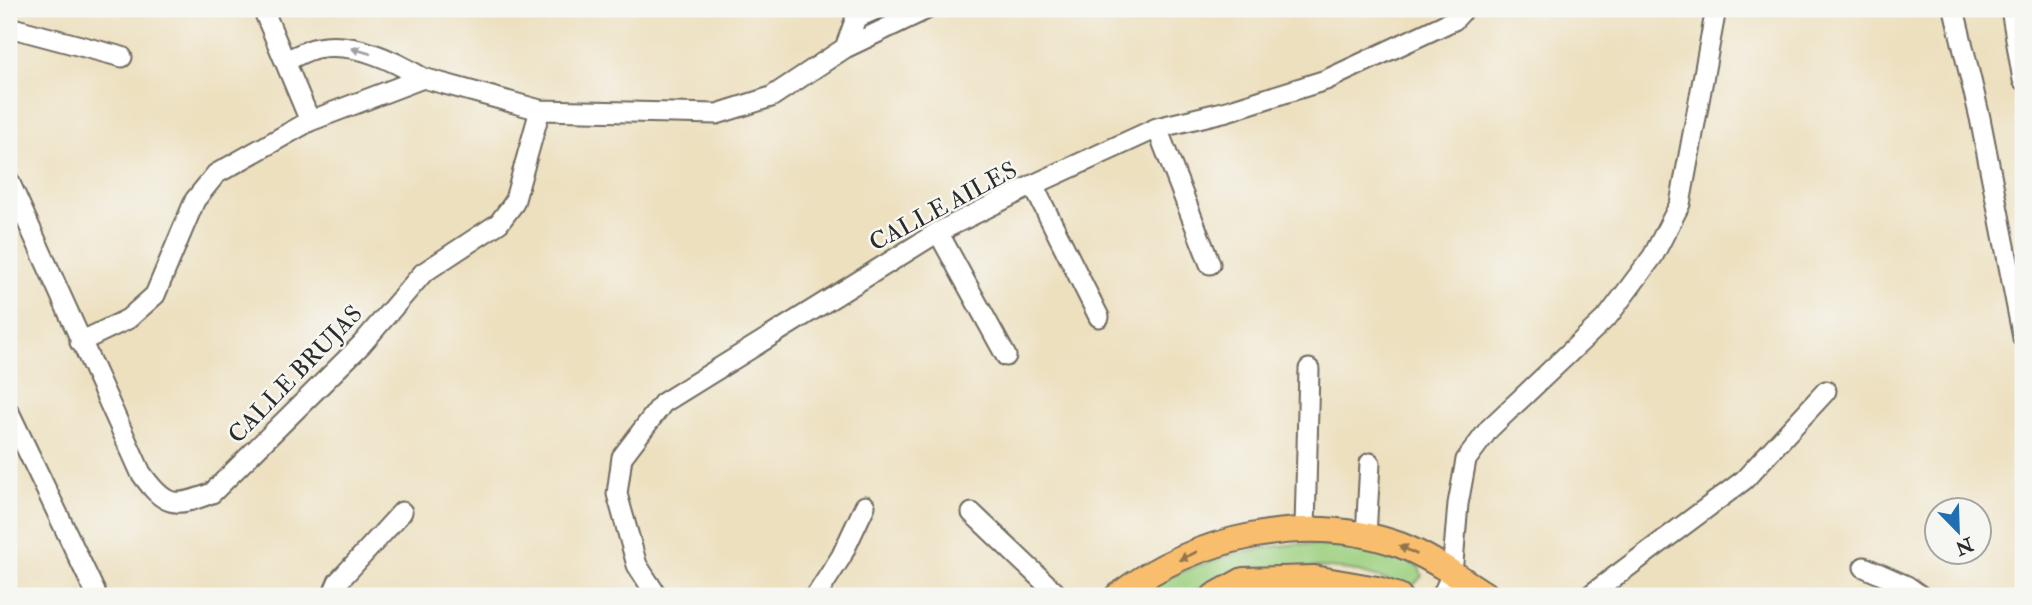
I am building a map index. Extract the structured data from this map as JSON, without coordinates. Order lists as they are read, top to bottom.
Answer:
{
  "streets": {
    "street": ["CALLE AILES", "CALLE BRUJAS"]
  },
  "north": "bottom right"
}
